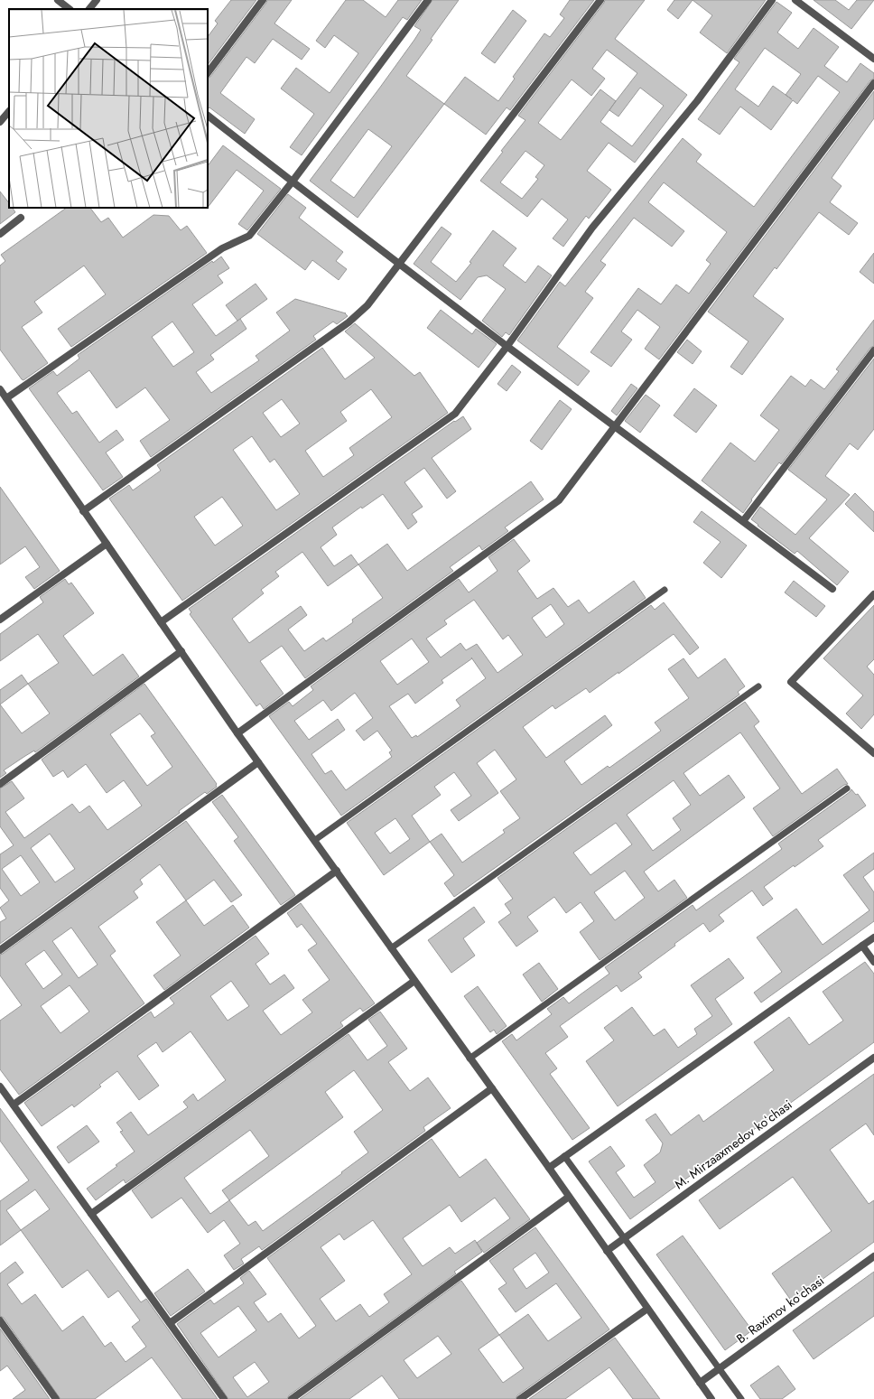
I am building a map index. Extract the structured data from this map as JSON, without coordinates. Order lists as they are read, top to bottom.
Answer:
{
  "streets": {
    "street": ["M. Mirzaaxmedov koʻchasi", "B. Raximov koʻchasi"]
  }
}
